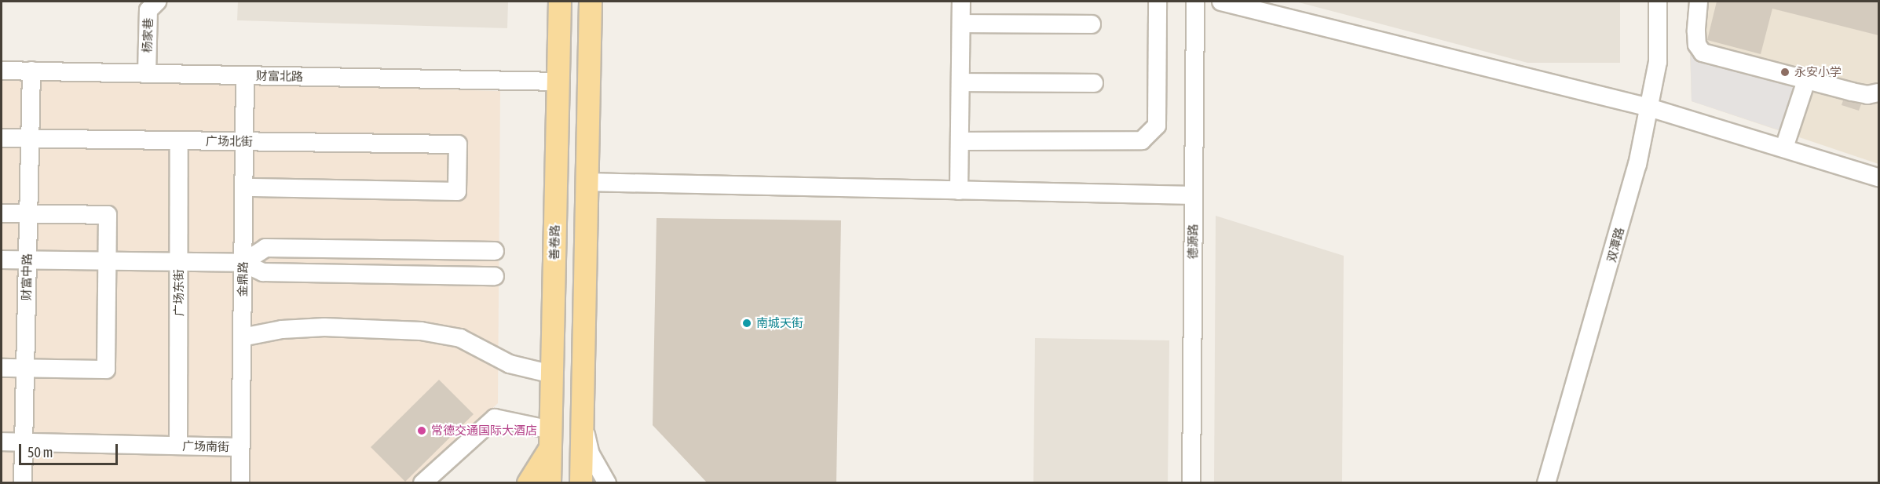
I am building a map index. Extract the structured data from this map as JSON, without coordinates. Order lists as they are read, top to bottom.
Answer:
{
  "streets": {
    "main road": ["善卷路"],
    "street": [
      "杨家巷",
      "财富北路",
      "广场北街",
      "德源路",
      "双潭路",
      "财富中路",
      "金鼎路",
      "广场东街",
      "广场南街"
    ]
  },
  "crossings": [
    ["杨家巷", "财富北路"],
    ["财富北路", "善卷路"],
    ["财富北路", "财富中路"],
    ["财富北路", "金鼎路"],
    ["广场北街", "财富中路"],
    ["广场北街", "金鼎路"],
    ["广场北街", "广场东街"],
    ["财富中路", "广场南街"],
    ["金鼎路", "广场南街"],
    ["广场东街", "广场南街"]
  ],
  "places": ["永安小学", "南城天街", "常德交通国际大酒店"],
  "scale_bar": "50 m"
}
